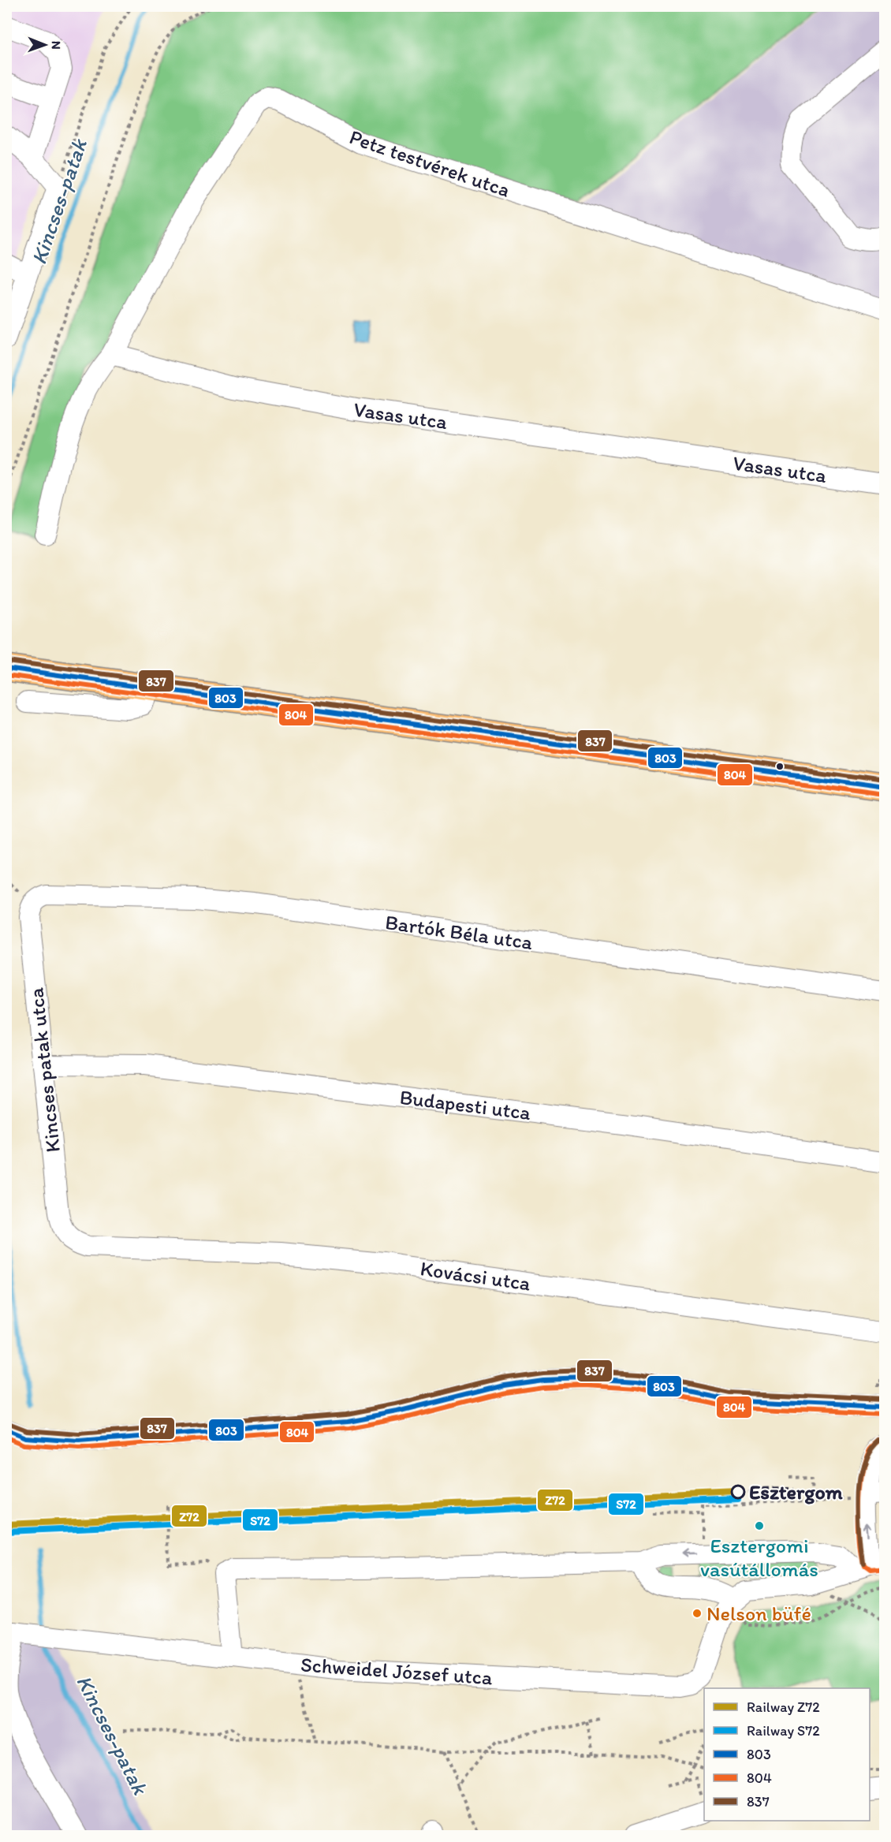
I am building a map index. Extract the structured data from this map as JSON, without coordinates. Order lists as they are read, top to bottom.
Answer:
{
  "streets": {
    "street": [
      "Petz testvérek utca",
      "Vasas utca",
      "Bartók Béla utca",
      "Kincses patak utca",
      "Budapesti utca",
      "Kovácsi utca",
      "Schweidel József utca"
    ]
  },
  "crossings": [
    ["Petz testvérek utca", "Vasas utca"],
    ["Bartók Béla utca", "Kincses patak utca"],
    ["Kincses patak utca", "Budapesti utca"],
    ["Kincses patak utca", "Kovácsi utca"]
  ],
  "water": ["Kincses-patak"],
  "places": ["Esztergom", "Esztergomi vasútállomás", "Nelson büfé"],
  "lines": [
    "transit line 837",
    "transit line 803",
    "transit line 804",
    "rail line Z72",
    "rail line S72"
  ],
  "legend": [
    "Railway Z72",
    "Railway S72",
    "803",
    "804",
    "837"
  ],
  "north": "right"
}
